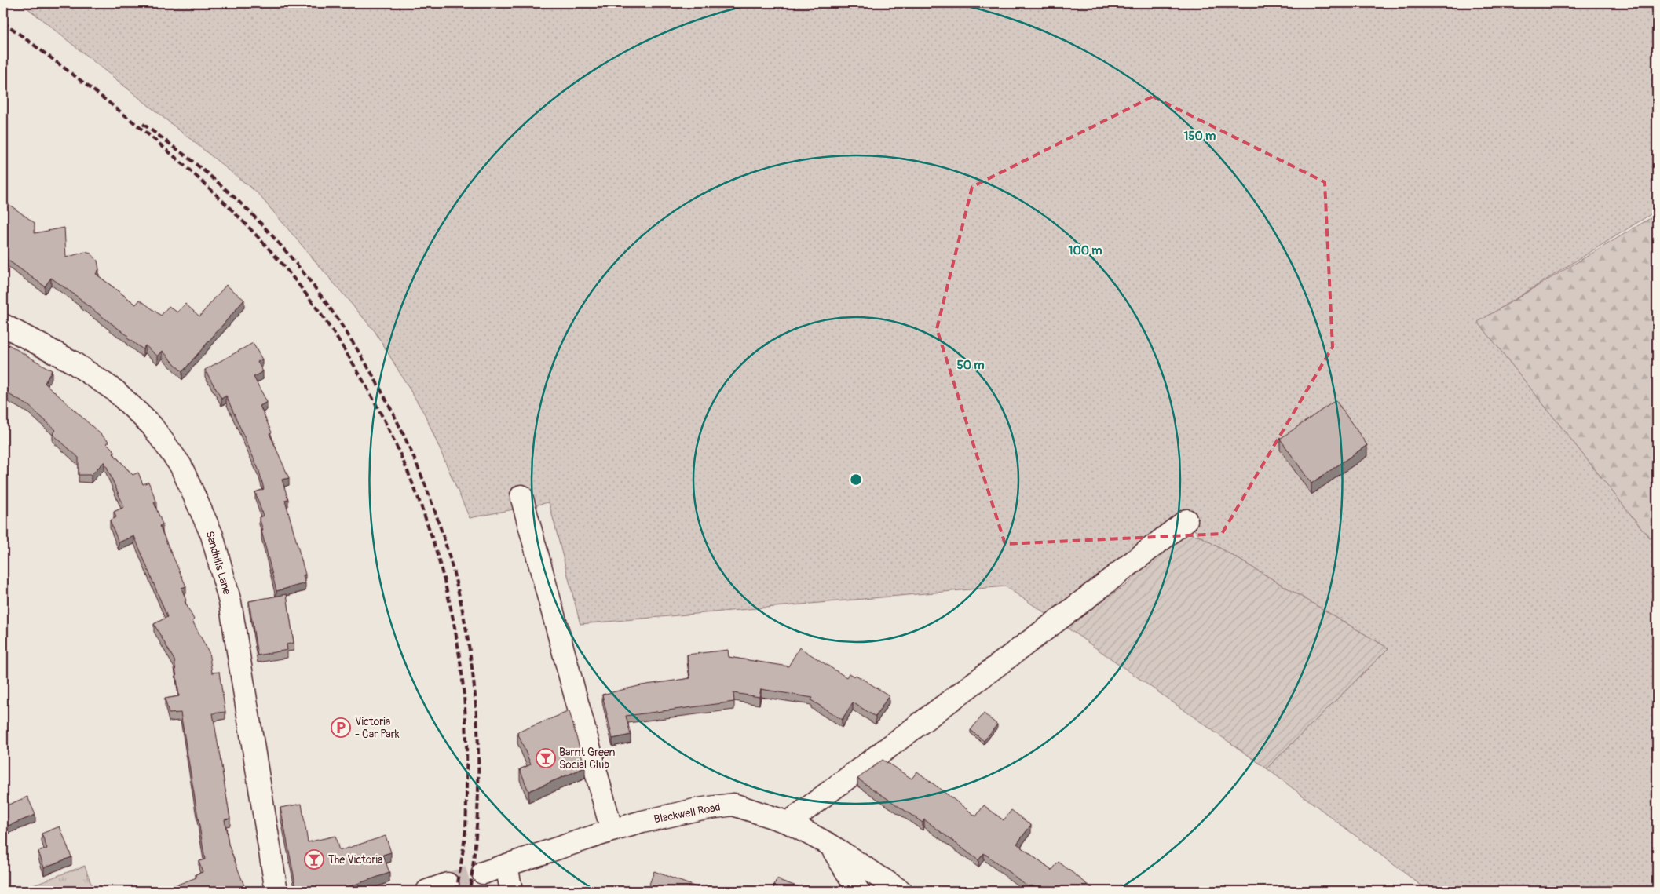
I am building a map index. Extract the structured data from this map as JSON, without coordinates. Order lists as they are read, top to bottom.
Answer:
{
  "streets": {
    "street": ["Sandhills Lane", "Blackwell Road"]
  },
  "places": {
    "parking": ["Victoria - Car Park"],
    "bar": ["Barnt Green Social Club", "The Victoria"]
  },
  "rings": ["150 m", "100 m", "50 m"]
}
